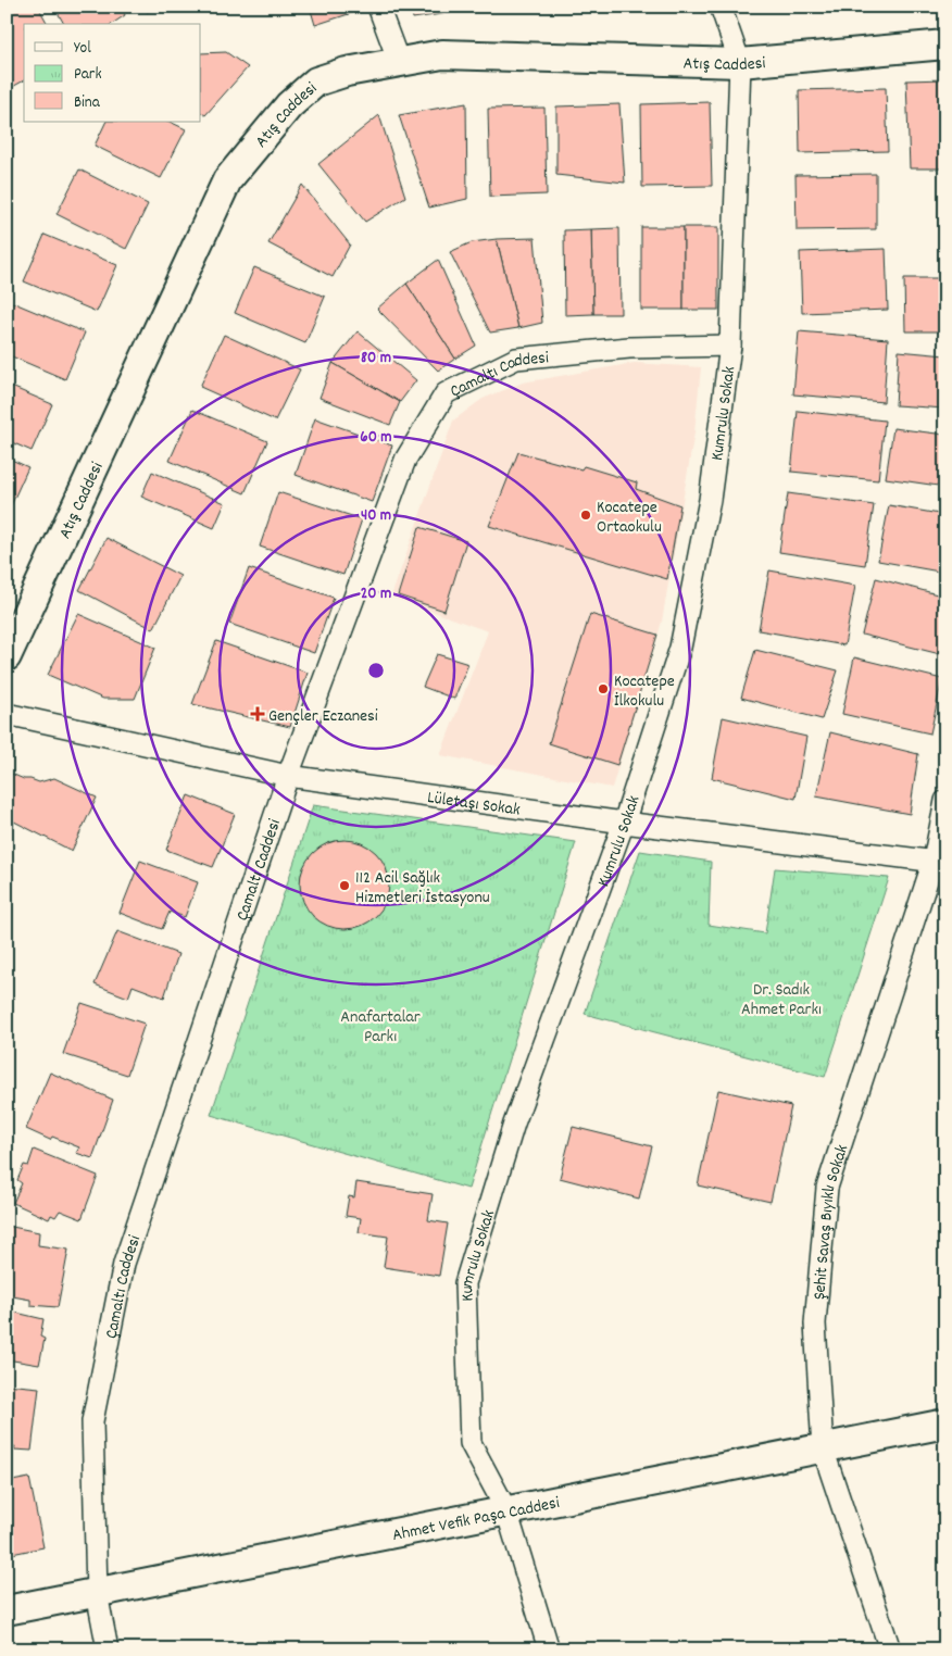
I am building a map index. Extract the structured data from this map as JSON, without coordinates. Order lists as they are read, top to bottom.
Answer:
{
  "streets": {
    "street": [
      "Atış Caddesi",
      "Çamaltı Caddesi",
      "Kumrulu Sokak",
      "Lületaşı Sokak",
      "Şehit Savaş Bıyıklı Sokak",
      "Ahmet Vefik Paşa Caddesi"
    ]
  },
  "crossings": [
    ["Atış Caddesi", "Kumrulu Sokak"],
    ["Çamaltı Caddesi", "Kumrulu Sokak"],
    ["Çamaltı Caddesi", "Lületaşı Sokak"],
    ["Çamaltı Caddesi", "Ahmet Vefik Paşa Caddesi"],
    ["Kumrulu Sokak", "Lületaşı Sokak"],
    ["Kumrulu Sokak", "Ahmet Vefik Paşa Caddesi"],
    ["Lületaşı Sokak", "Şehit Savaş Bıyıklı Sokak"],
    ["Şehit Savaş Bıyıklı Sokak", "Ahmet Vefik Paşa Caddesi"]
  ],
  "parks": ["Dr. Sadık Ahmet Parkı", "Anafartalar Parkı"],
  "places": {
    "other": ["Kocatepe Ortaokulu", "Kocatepe İlkokulu", "112 Acil Sağlık Hizmetleri İstasyonu"],
    "health": ["Gençler Eczanesi"]
  },
  "legend": ["Yol", "Park", "Bina"],
  "rings": [
    "80 m",
    "60 m",
    "40 m",
    "20 m"
  ]
}
